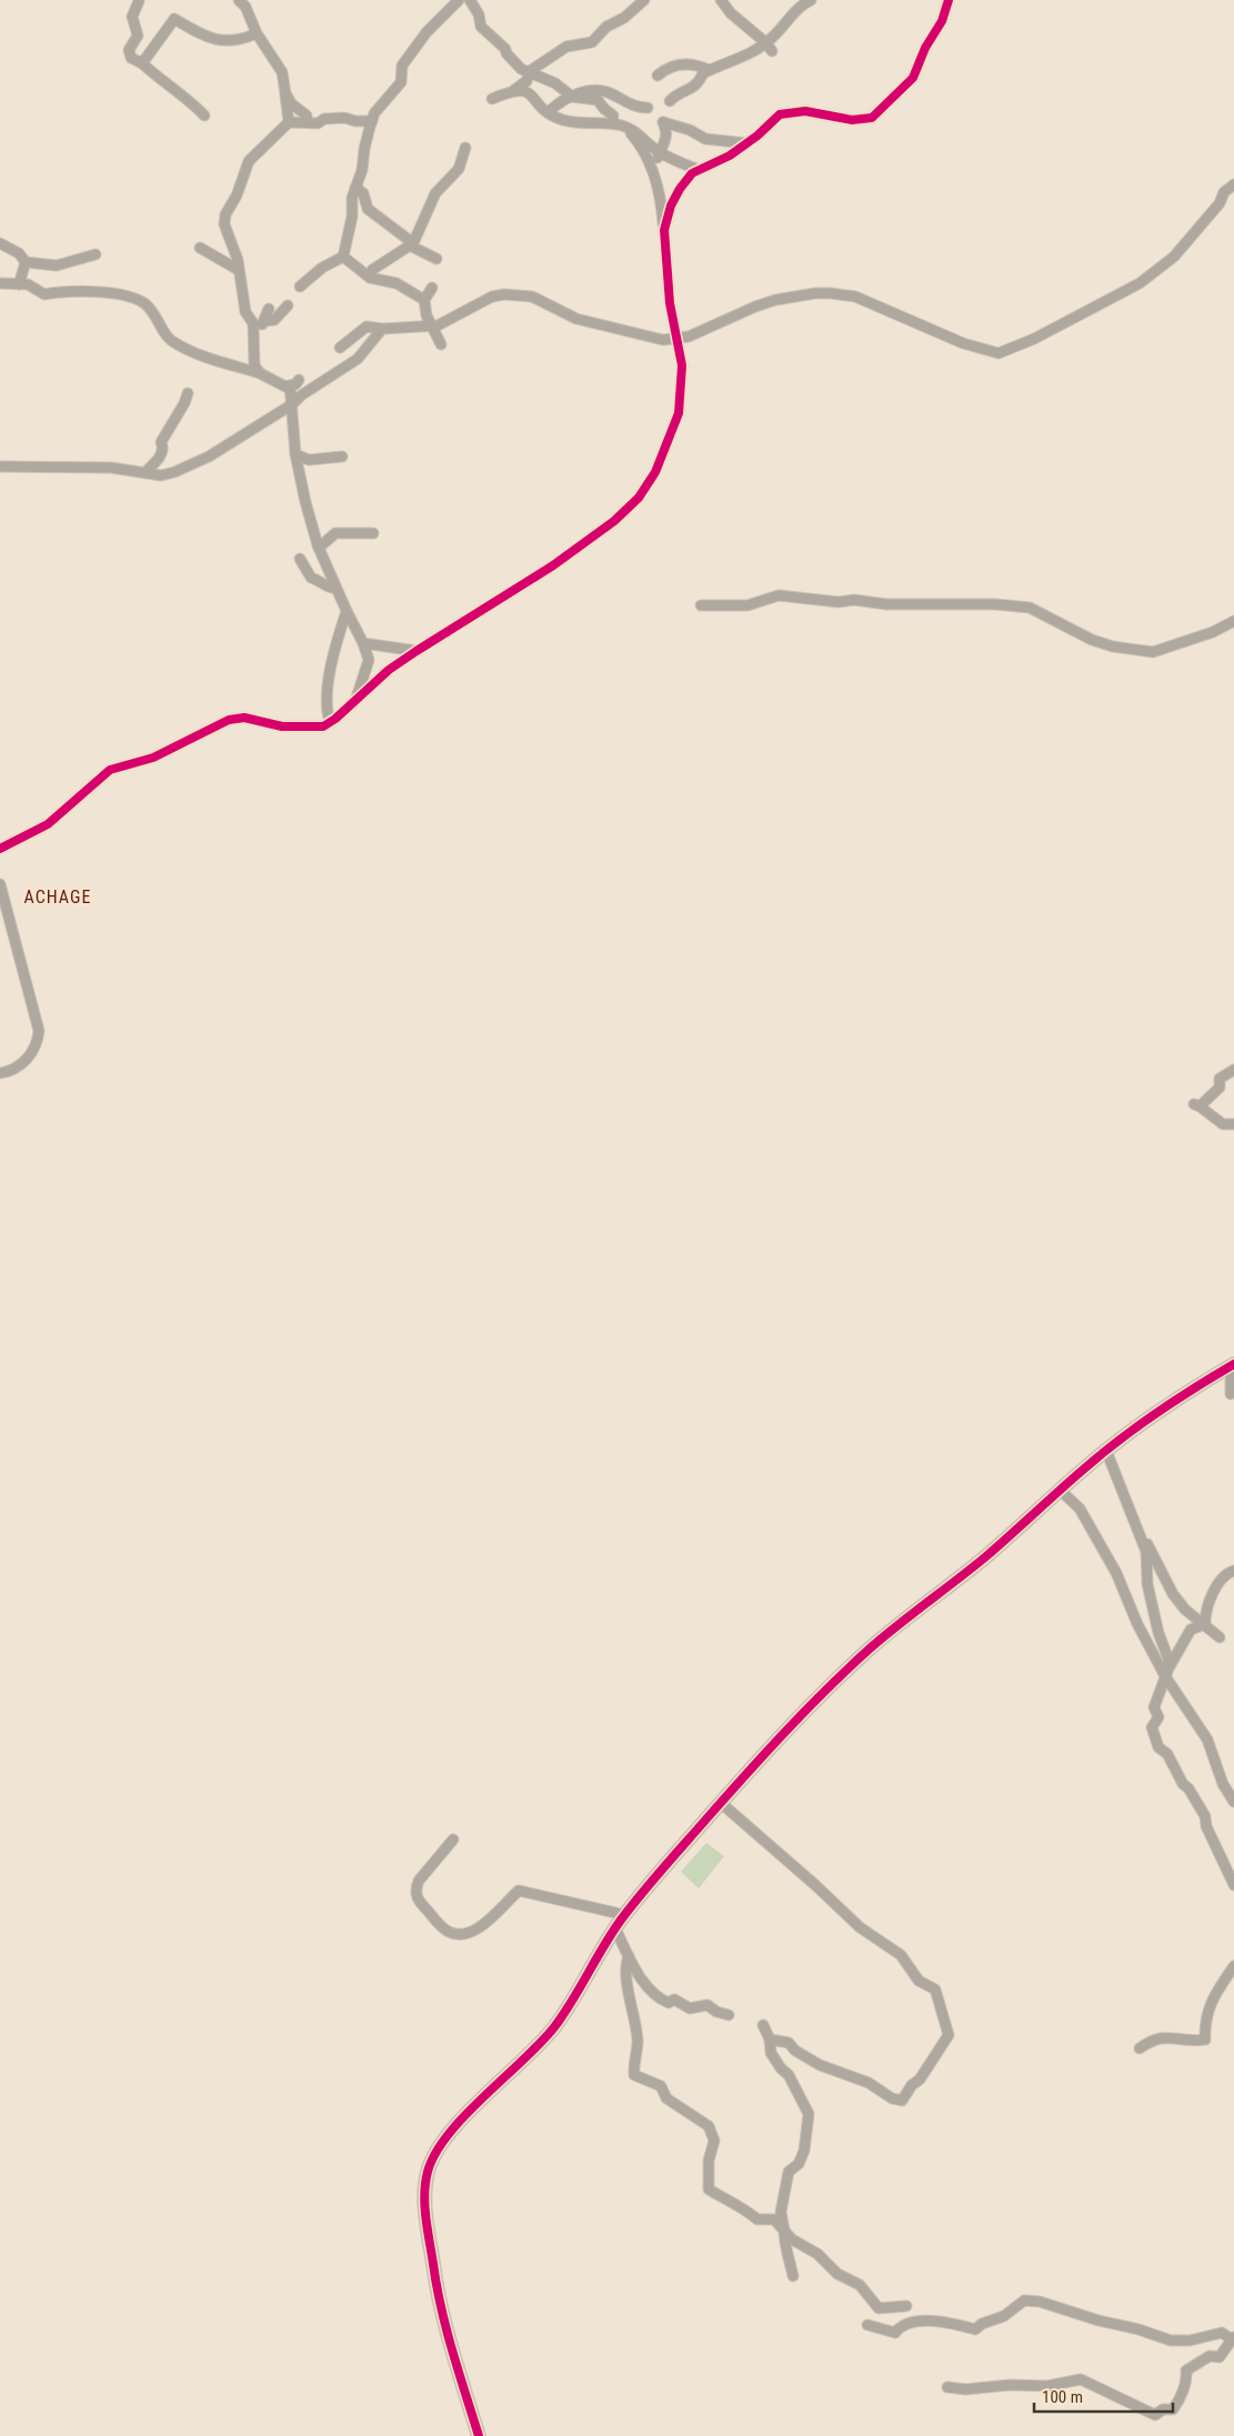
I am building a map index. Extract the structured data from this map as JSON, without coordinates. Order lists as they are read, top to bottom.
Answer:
{
  "districts": ["ACHAGE"],
  "scale_bar": "100 m"
}
